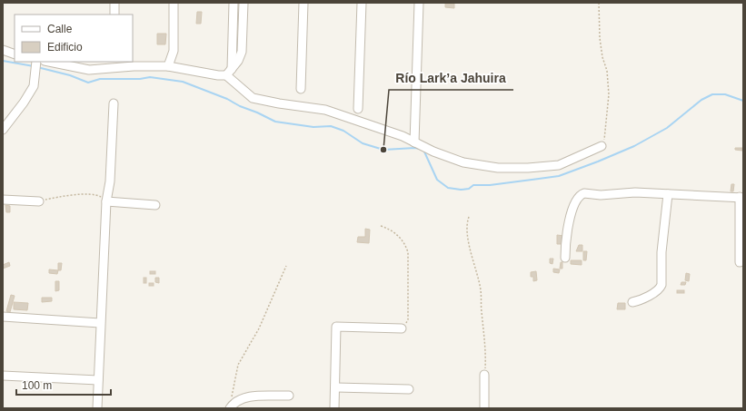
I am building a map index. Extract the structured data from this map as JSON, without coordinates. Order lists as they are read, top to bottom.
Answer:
{
  "places": ["Río Lark’a Jahuira"],
  "legend": ["Calle", "Edificio"],
  "scale_bar": "100 m"
}
